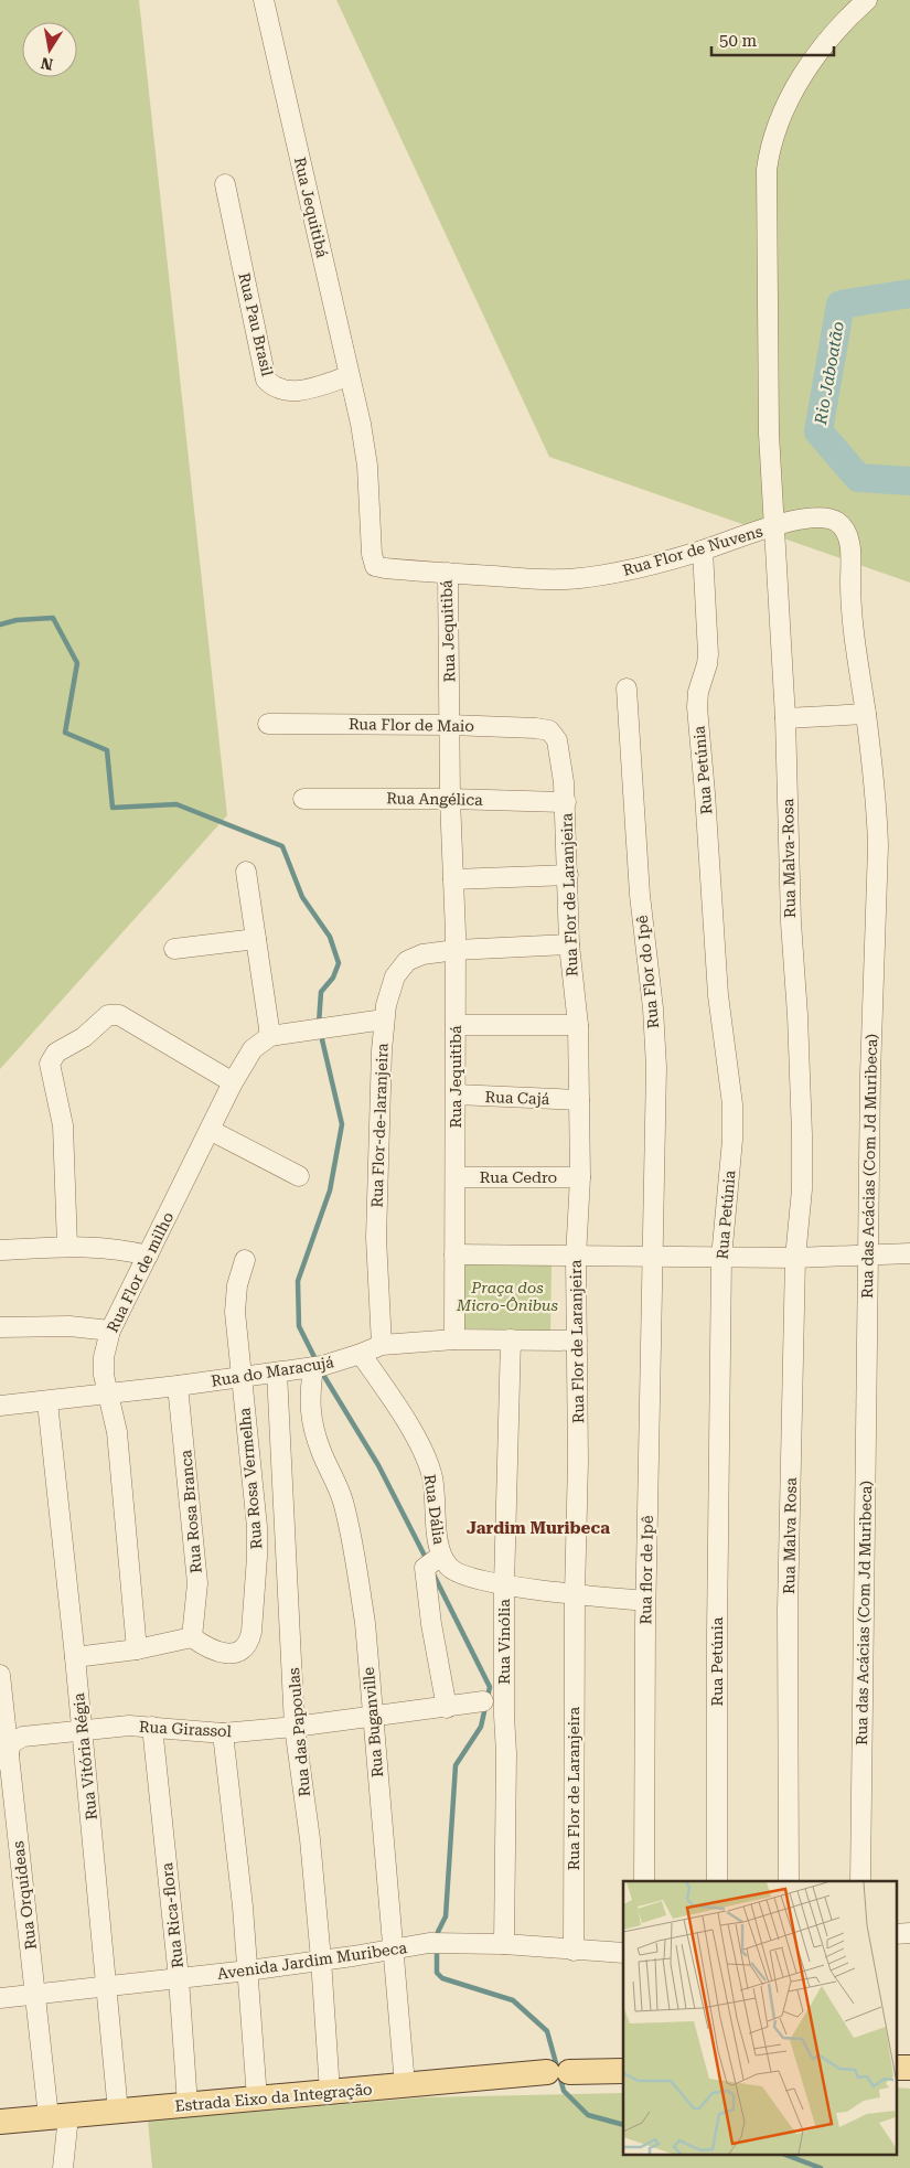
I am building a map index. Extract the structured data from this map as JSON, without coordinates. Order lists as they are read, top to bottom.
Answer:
{
  "streets": {
    "main road": ["Estrada Eixo da Integração"],
    "street": [
      "Rua Jequitibá",
      "Rua Pau Brasil",
      "Rua Flor de Nuvens",
      "Rua Flor de Maio",
      "Rua Petúnia",
      "Rua Angélica",
      "Rua Malva-Rosa",
      "Rua Flor de Laranjeira",
      "Rua Flor do Ipê",
      "Rua Cajá",
      "Rua Flor-de-laranjeira",
      "Rua das Acácias (Com Jd Muribeca)",
      "Rua Cedro",
      "Rua Flor de milho",
      "Rua do Maracujá",
      "Rua Rosa Vermelha",
      "Rua Dália",
      "Rua Rosa Branca",
      "Rua Malva Rosa",
      "Rua flor de Ipê",
      "Rua Vinólia",
      "Rua Buganville",
      "Rua Girassol",
      "Rua das Papoulas",
      "Rua Vitória Régia",
      "Rua Orquídeas",
      "Rua Rica-flora",
      "Avenida Jardim Muribeca"
    ]
  },
  "crossings": [
    ["Rua Jequitibá", "Rua Pau Brasil"],
    ["Rua Jequitibá", "Rua Flor de Nuvens"],
    ["Rua Jequitibá", "Rua Flor de Maio"],
    ["Rua Jequitibá", "Rua Angélica"],
    ["Rua Jequitibá", "Rua Cajá"],
    ["Rua Jequitibá", "Rua Flor-de-laranjeira"],
    ["Rua Jequitibá", "Rua Cedro"],
    ["Rua Jequitibá", "Rua do Maracujá"],
    ["Rua Flor de Nuvens", "Rua Petúnia"],
    ["Rua Flor de Nuvens", "Rua Malva-Rosa"],
    ["Rua Flor de Nuvens", "Rua das Acácias (Com Jd Muribeca)"],
    ["Rua Flor de Maio", "Rua Flor de Laranjeira"],
    ["Rua Angélica", "Rua Flor de Laranjeira"],
    ["Rua Malva-Rosa", "Rua das Acácias (Com Jd Muribeca)"],
    ["Rua Malva-Rosa", "Rua Malva Rosa"],
    ["Rua Flor de Laranjeira", "Rua Cajá"],
    ["Rua Flor de Laranjeira", "Rua Flor-de-laranjeira"],
    ["Rua Flor de Laranjeira", "Rua Cedro"],
    ["Rua Flor de Laranjeira", "Rua do Maracujá"],
    ["Rua Flor de Laranjeira", "Avenida Jardim Muribeca"],
    ["Rua Flor do Ipê", "Rua flor de Ipê"],
    ["Rua Flor-de-laranjeira", "Rua do Maracujá"],
    ["Rua Flor de milho", "Rua do Maracujá"],
    ["Rua do Maracujá", "Rua Rosa Vermelha"],
    ["Rua do Maracujá", "Rua Dália"],
    ["Rua do Maracujá", "Rua Rosa Branca"],
    ["Rua do Maracujá", "Rua Vinólia"],
    ["Rua do Maracujá", "Rua Buganville"],
    ["Rua do Maracujá", "Rua das Papoulas"],
    ["Rua do Maracujá", "Rua Vitória Régia"],
    ["Rua Rosa Vermelha", "Rua Rosa Branca"],
    ["Rua Dália", "Rua Girassol"],
    ["Rua Vinólia", "Avenida Jardim Muribeca"],
    ["Rua Buganville", "Rua Girassol"],
    ["Rua Buganville", "Avenida Jardim Muribeca"],
    ["Rua Buganville", "Estrada Eixo da Integração"],
    ["Rua Girassol", "Rua das Papoulas"],
    ["Rua Girassol", "Rua Vitória Régia"],
    ["Rua Girassol", "Rua Orquídeas"],
    ["Rua Girassol", "Rua Rica-flora"],
    ["Rua das Papoulas", "Avenida Jardim Muribeca"],
    ["Rua das Papoulas", "Estrada Eixo da Integração"],
    ["Rua Vitória Régia", "Avenida Jardim Muribeca"],
    ["Rua Vitória Régia", "Estrada Eixo da Integração"],
    ["Rua Orquídeas", "Avenida Jardim Muribeca"],
    ["Rua Orquídeas", "Estrada Eixo da Integração"],
    ["Rua Rica-flora", "Avenida Jardim Muribeca"],
    ["Rua Rica-flora", "Estrada Eixo da Integração"]
  ],
  "districts": ["Jardim Muribeca"],
  "water": ["Rio Jaboatão"],
  "parks": ["Praça dos Micro-Ônibus"],
  "scale_bar": "50 m",
  "north": "bottom"
}
